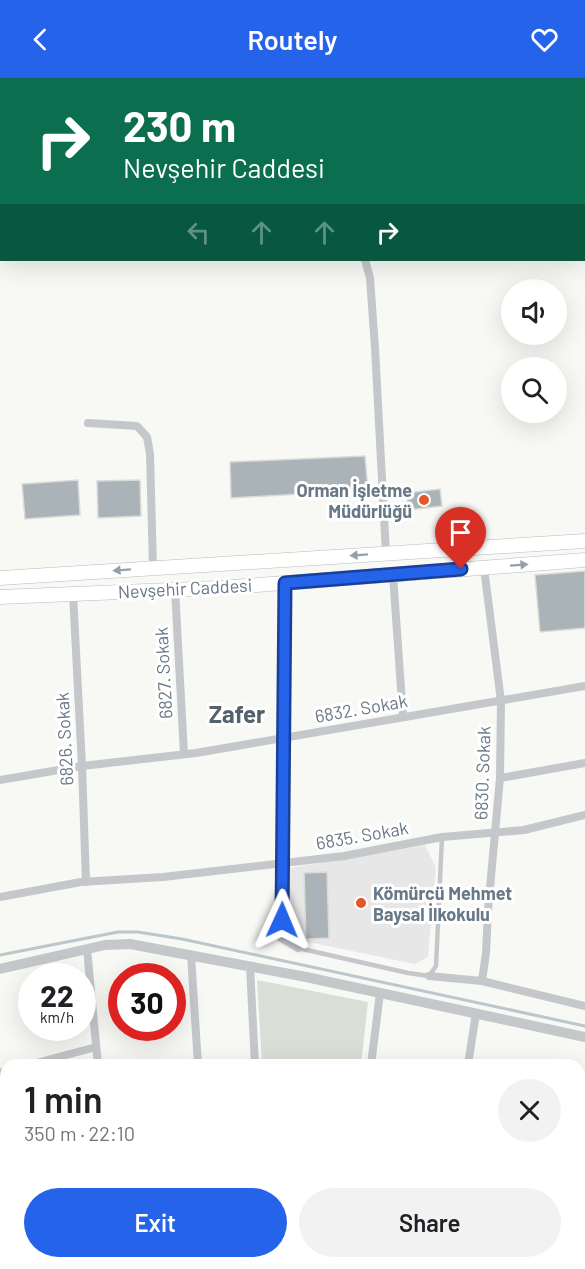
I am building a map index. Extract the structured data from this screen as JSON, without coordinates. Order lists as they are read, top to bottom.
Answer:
{
  "streets": {
    "main road": ["Nevşehir Caddesi"],
    "street": [
      "6827. Sokak",
      "6832. Sokak",
      "6826. Sokak",
      "6830. Sokak",
      "6835. Sokak"
    ]
  },
  "crossings": [
    ["Nevşehir Caddesi", "6827. Sokak"],
    ["Nevşehir Caddesi", "6826. Sokak"],
    ["Nevşehir Caddesi", "6830. Sokak"],
    ["6827. Sokak", "6832. Sokak"],
    ["6832. Sokak", "6826. Sokak"],
    ["6832. Sokak", "6830. Sokak"],
    ["6826. Sokak", "6835. Sokak"],
    ["6830. Sokak", "6835. Sokak"]
  ],
  "districts": ["Zafer"],
  "places": ["Orman İşletme Müdürlüğü", "Kömürcü Mehmet Baysal İlkokulu"],
  "page": {
    "header": "Routely",
    "turn": ["230 m", "Nevşehir Caddesi"],
    "speed": "22 km/h",
    "limit": "30",
    "heading": ["1 min", "350 m · 22:10"],
    "buttons": ["Exit", "Share"]
  }
}
